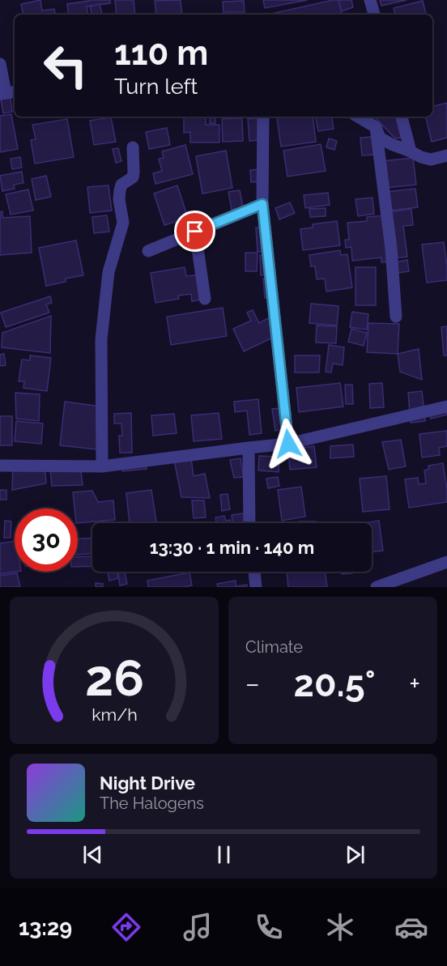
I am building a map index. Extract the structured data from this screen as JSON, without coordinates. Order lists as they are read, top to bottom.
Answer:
{
  "page": {
    "turn": ["110 m", "Turn left"],
    "limit": "30",
    "trip": "13:30 · 1 min · 140 m",
    "tile": "Climate",
    "heat": ["−", "20.5°", "+"],
    "song": ["Night Drive", "The Halogens"],
    "tabs": "13:29",
    "gauge": ["26", "km/h"]
  }
}
